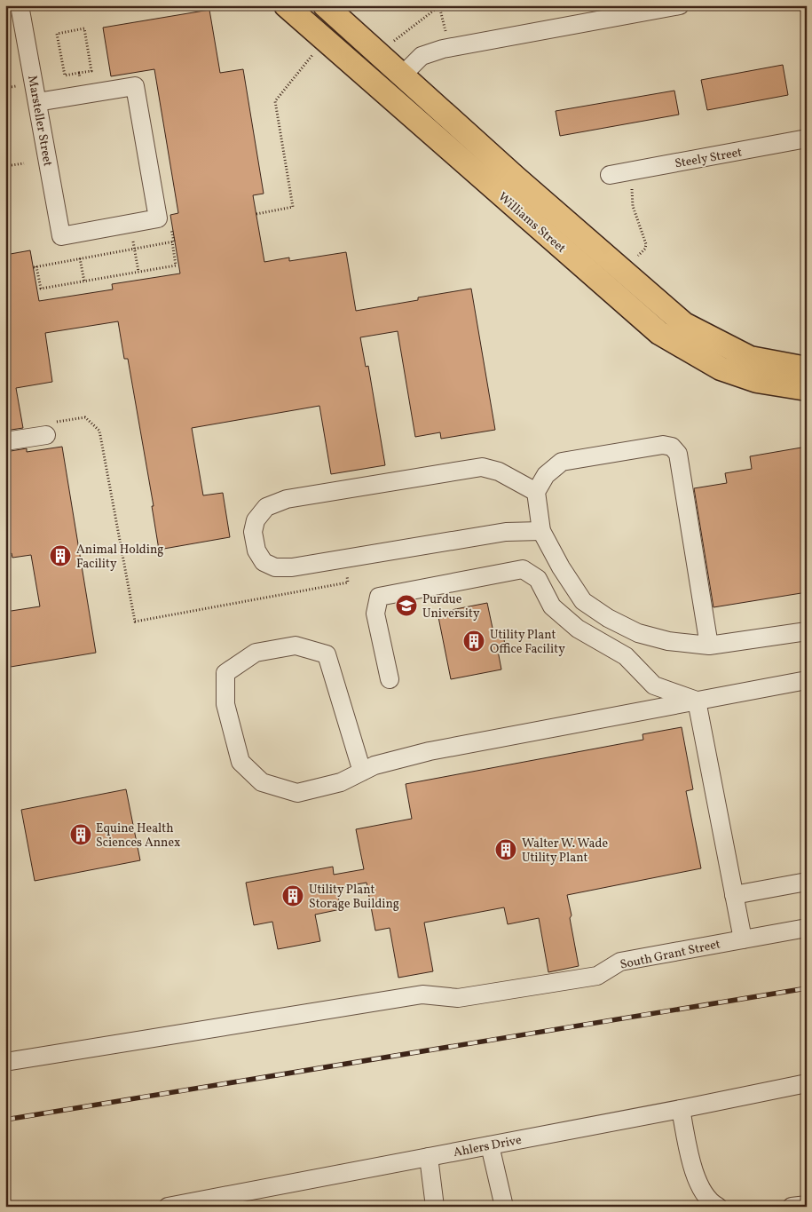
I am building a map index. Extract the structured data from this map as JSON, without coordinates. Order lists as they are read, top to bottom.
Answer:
{
  "streets": {
    "main road": ["Williams Street"],
    "street": [
      "Marsteller Street",
      "Steely Street",
      "South Grant Street",
      "Ahlers Drive"
    ]
  },
  "places": {
    "building": [
      "Animal Holding Facility",
      "Utility Plant Office Facility",
      "Equine Health Sciences Annex",
      "Walter W. Wade Utility Plant",
      "Utility Plant Storage Building"
    ],
    "school or university": ["Purdue University"]
  }
}
